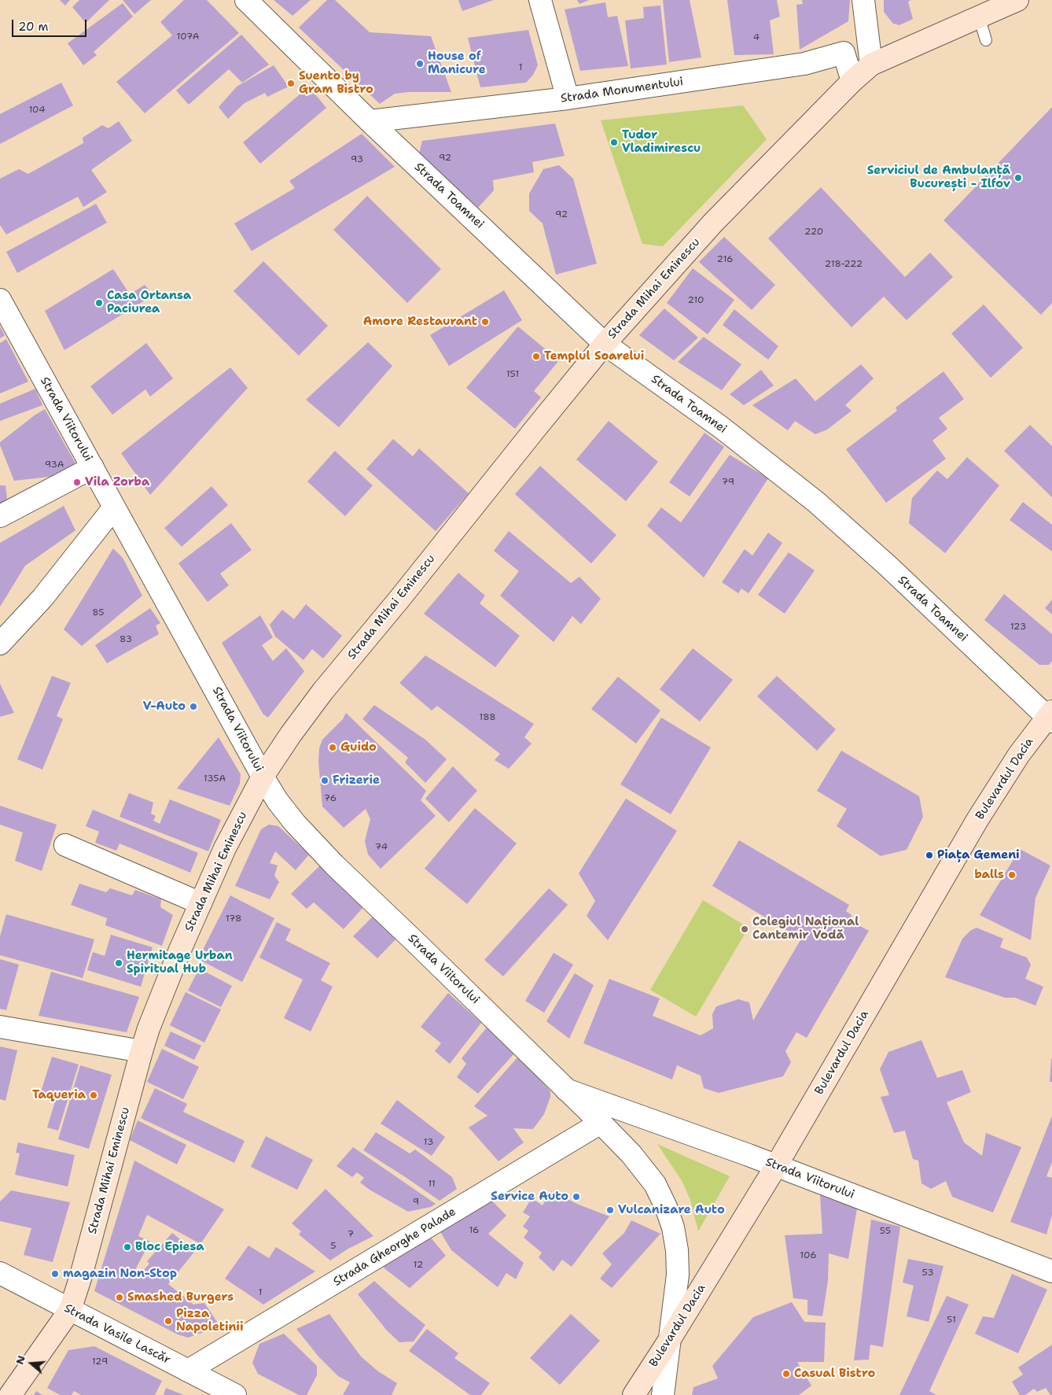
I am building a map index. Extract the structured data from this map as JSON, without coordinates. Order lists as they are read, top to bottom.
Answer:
{
  "streets": {
    "main road": ["Strada Mihai Eminescu", "Bulevardul Dacia"],
    "street": [
      "Strada Monumentului",
      "Strada Toamnei",
      "Strada Viitorului",
      "Strada Gheorghe Palade",
      "Strada Vasile Lascăr"
    ]
  },
  "crossings": [
    ["Strada Monumentului", "Strada Toamnei"],
    ["Strada Toamnei", "Strada Mihai Eminescu"],
    ["Strada Toamnei", "Bulevardul Dacia"],
    ["Strada Mihai Eminescu", "Strada Viitorului"],
    ["Strada Mihai Eminescu", "Strada Vasile Lascăr"],
    ["Strada Viitorului", "Bulevardul Dacia"],
    ["Strada Viitorului", "Strada Gheorghe Palade"],
    ["Strada Gheorghe Palade", "Strada Vasile Lascăr"]
  ],
  "places": [
    "House of Manicure",
    "Suento by Gram Bistro",
    "Tudor Vladimirescu",
    "Serviciul de Ambulanță București - Ilfov",
    "Casa Ortansa Paciurea",
    "Amore Restaurant",
    "Templul Soarelui",
    "Vila Zorba",
    "V-Auto",
    "Guido",
    "Frizerie",
    "Piața Gemeni",
    "balls",
    "Colegiul Național Cantemir Vodă",
    "Hermitage Urban Spiritual Hub",
    "Taqueria",
    "Service Auto",
    "Vulcanizare Auto",
    "Bloc Epiesa",
    "magazin Non-Stop",
    "Smashed Burgers",
    "Pizza Napoletinii",
    "Casual Bistro"
  ],
  "house_numbers": [
    "107A",
    "4",
    "1",
    "104",
    "92",
    "93",
    "92",
    "220",
    "216",
    "218-222",
    "210",
    "151",
    "93A",
    "79",
    "85",
    "123",
    "83",
    "188",
    "135A",
    "76",
    "74",
    "178",
    "13",
    "11",
    "9",
    "16",
    "55",
    "7",
    "5",
    "106",
    "12",
    "53",
    "1",
    "51",
    "129"
  ],
  "scale_bar": "20 m",
  "north": "left"
}
